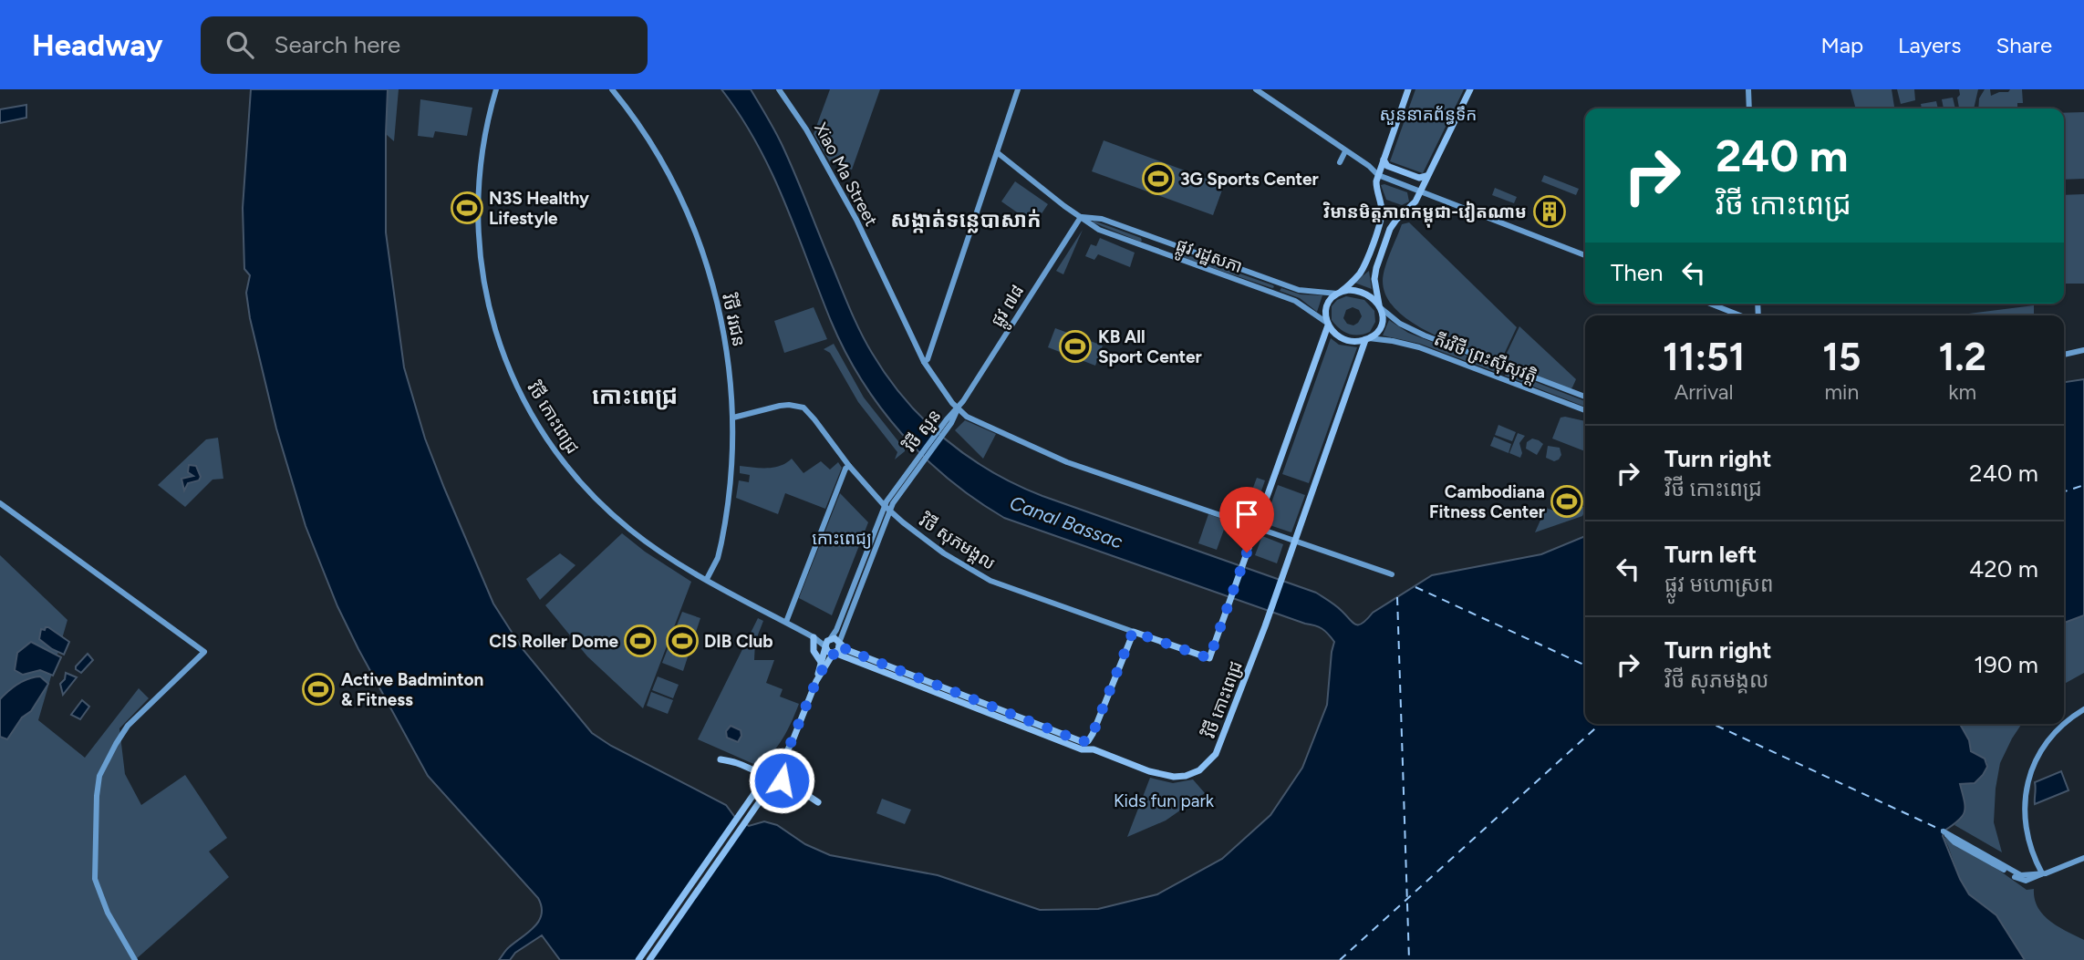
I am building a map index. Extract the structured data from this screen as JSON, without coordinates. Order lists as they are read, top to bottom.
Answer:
{
  "streets": {
    "main road": ["វិថី កោះពេជ្រ", "វិថី សុភមង្គល"],
    "street": [
      "Xiao Ma Street",
      "ផ្លូវ រដ្ឋសភា",
      "ផ្លូវ ៧៨",
      "វិថី វរជន",
      "តីរវិថី ព្រះស៊ីសុវត្តិ",
      "វិថី សួន"
    ]
  },
  "crossings": [
    ["Xiao Ma Street", "ផ្លូវ ៧៨"],
    ["Xiao Ma Street", "វិថី សួន"],
    ["ផ្លូវ រដ្ឋសភា", "ផ្លូវ ៧៨"],
    ["ផ្លូវ រដ្ឋសភា", "តីរវិថី ព្រះស៊ីសុវត្តិ"],
    ["ផ្លូវ រដ្ឋសភា", "វិថី កោះពេជ្រ"],
    ["ផ្លូវ ៧៨", "វិថី សួន"],
    ["វិថី វរជន", "វិថី កោះពេជ្រ"],
    ["វិថី វរជន", "វិថី សុភមង្គល"],
    ["តីរវិថី ព្រះស៊ីសុវត្តិ", "វិថី កោះពេជ្រ"],
    ["វិថី កោះពេជ្រ", "វិថី សួន"],
    ["វិថី សួន", "វិថី សុភមង្គល"]
  ],
  "districts": ["សង្កាត់ទន្លេបាសាក់", "កោះពេជ្រ"],
  "water": ["Canal Bassac"],
  "parks": ["សួននាគព័ន្ធទឹក", "កោះពេជ្យ", "Kids fun park"],
  "places": {
    "sports": [
      "3G Sports Center",
      "N3S Healthy Lifestyle",
      "KB All Sport Center",
      "Cambodiana Fitness Center",
      "CIS Roller Dome",
      "DIB Club",
      "Active Badminton & Fitness"
    ],
    "building": ["វិមានមិត្តភាពកម្ពុជា-វៀតណាម"]
  },
  "page": {
    "header": "Headway",
    "search": "Search here",
    "nav": ["Map", "Layers", "Share"],
    "turn": ["240 m", "វិថី កោះពេជ្រ"],
    "then": "Then",
    "eta": [
      "11:51",
      "Arrival",
      "15",
      "min",
      "1.2",
      "km"
    ],
    "list": [
      {
        "name": "Turn right",
        "note": "វិថី កោះពេជ្រ",
        "value": "240 m"
      },
      {
        "name": "Turn left",
        "note": "ផ្លូវ មហោស្រព",
        "value": "420 m"
      },
      {
        "name": "Turn right",
        "note": "វិថី សុភមង្គល",
        "value": "190 m"
      }
    ]
  }
}
